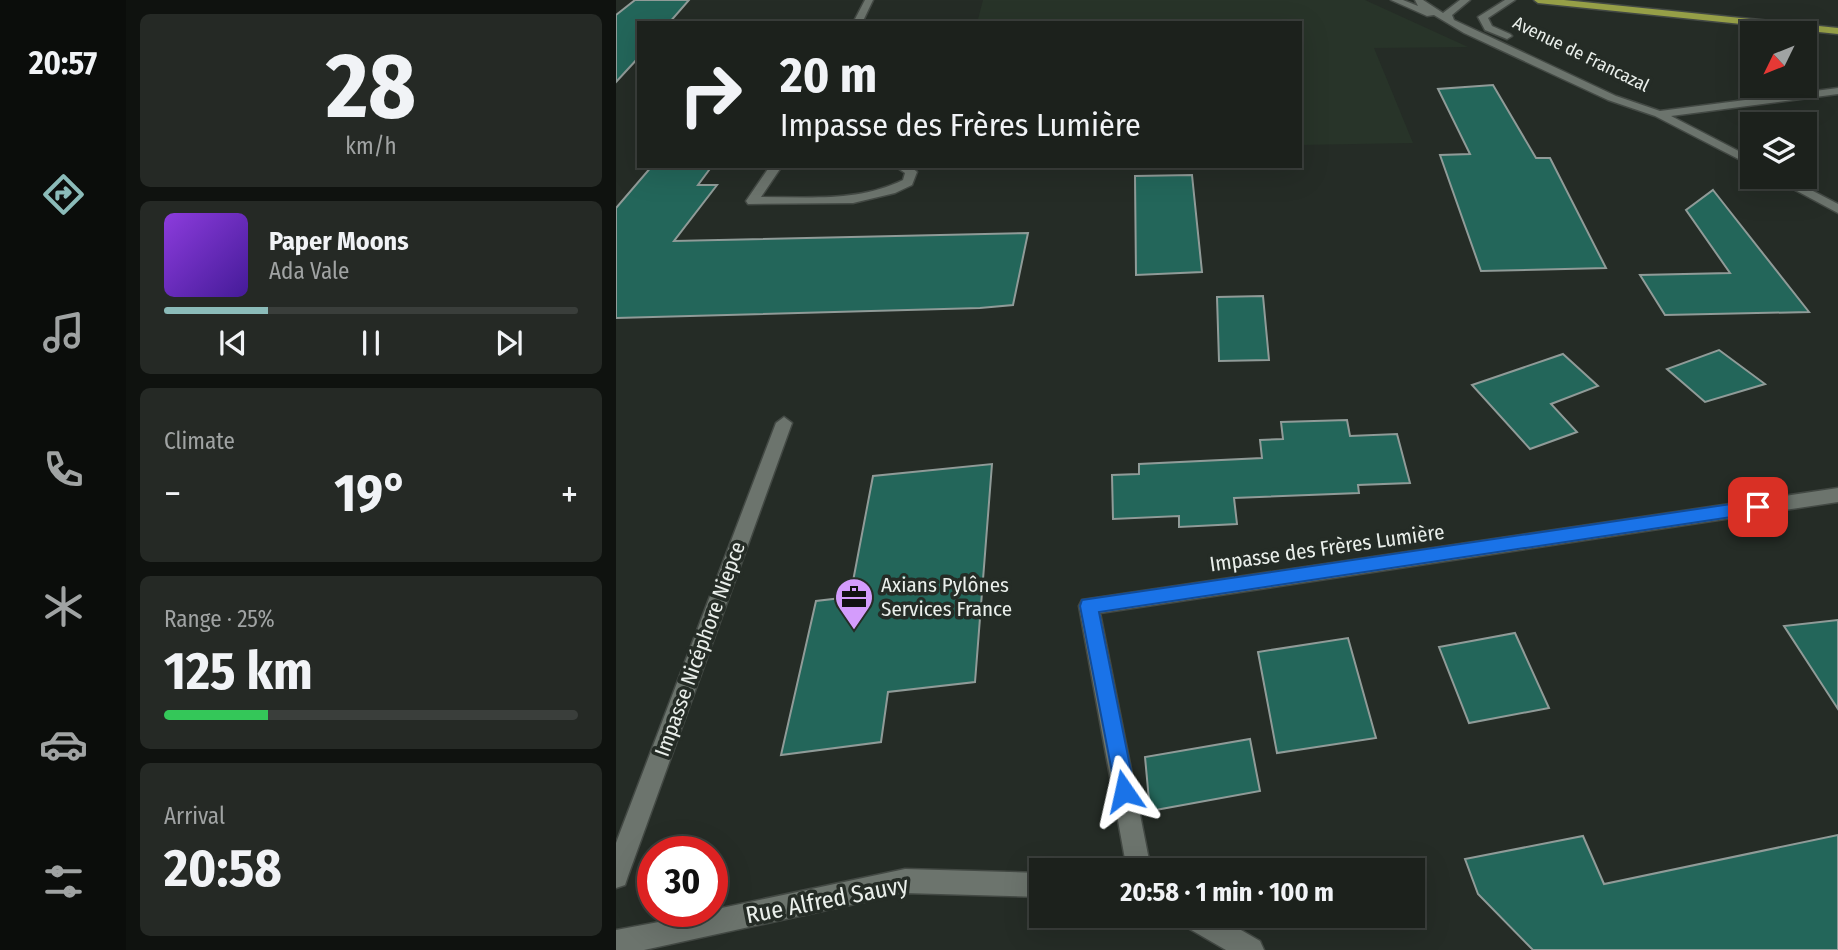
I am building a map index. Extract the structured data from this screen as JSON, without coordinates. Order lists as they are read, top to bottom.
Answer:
{
  "streets": {
    "street": [
      "Avenue de Francazal",
      "Impasse des Frères Lumière",
      "Impasse Nicéphore Niepce",
      "Rue Alfred Sauvy"
    ]
  },
  "places": {
    "office": ["Axians Pylônes Services France"]
  },
  "north": "bottom left",
  "page": {
    "tabs": "20:57",
    "tile": [
      ["28", "km/h"],
      "Climate",
      ["Range · 25%", "125 km"],
      ["Arrival", "20:58"]
    ],
    "turn": ["20 m", "Impasse des Frères Lumière"],
    "song": ["Paper Moons", "Ada Vale"],
    "heat": ["−", "19°", "+"],
    "limit": "30",
    "trip": "20:58 · 1 min · 100 m"
  }
}
